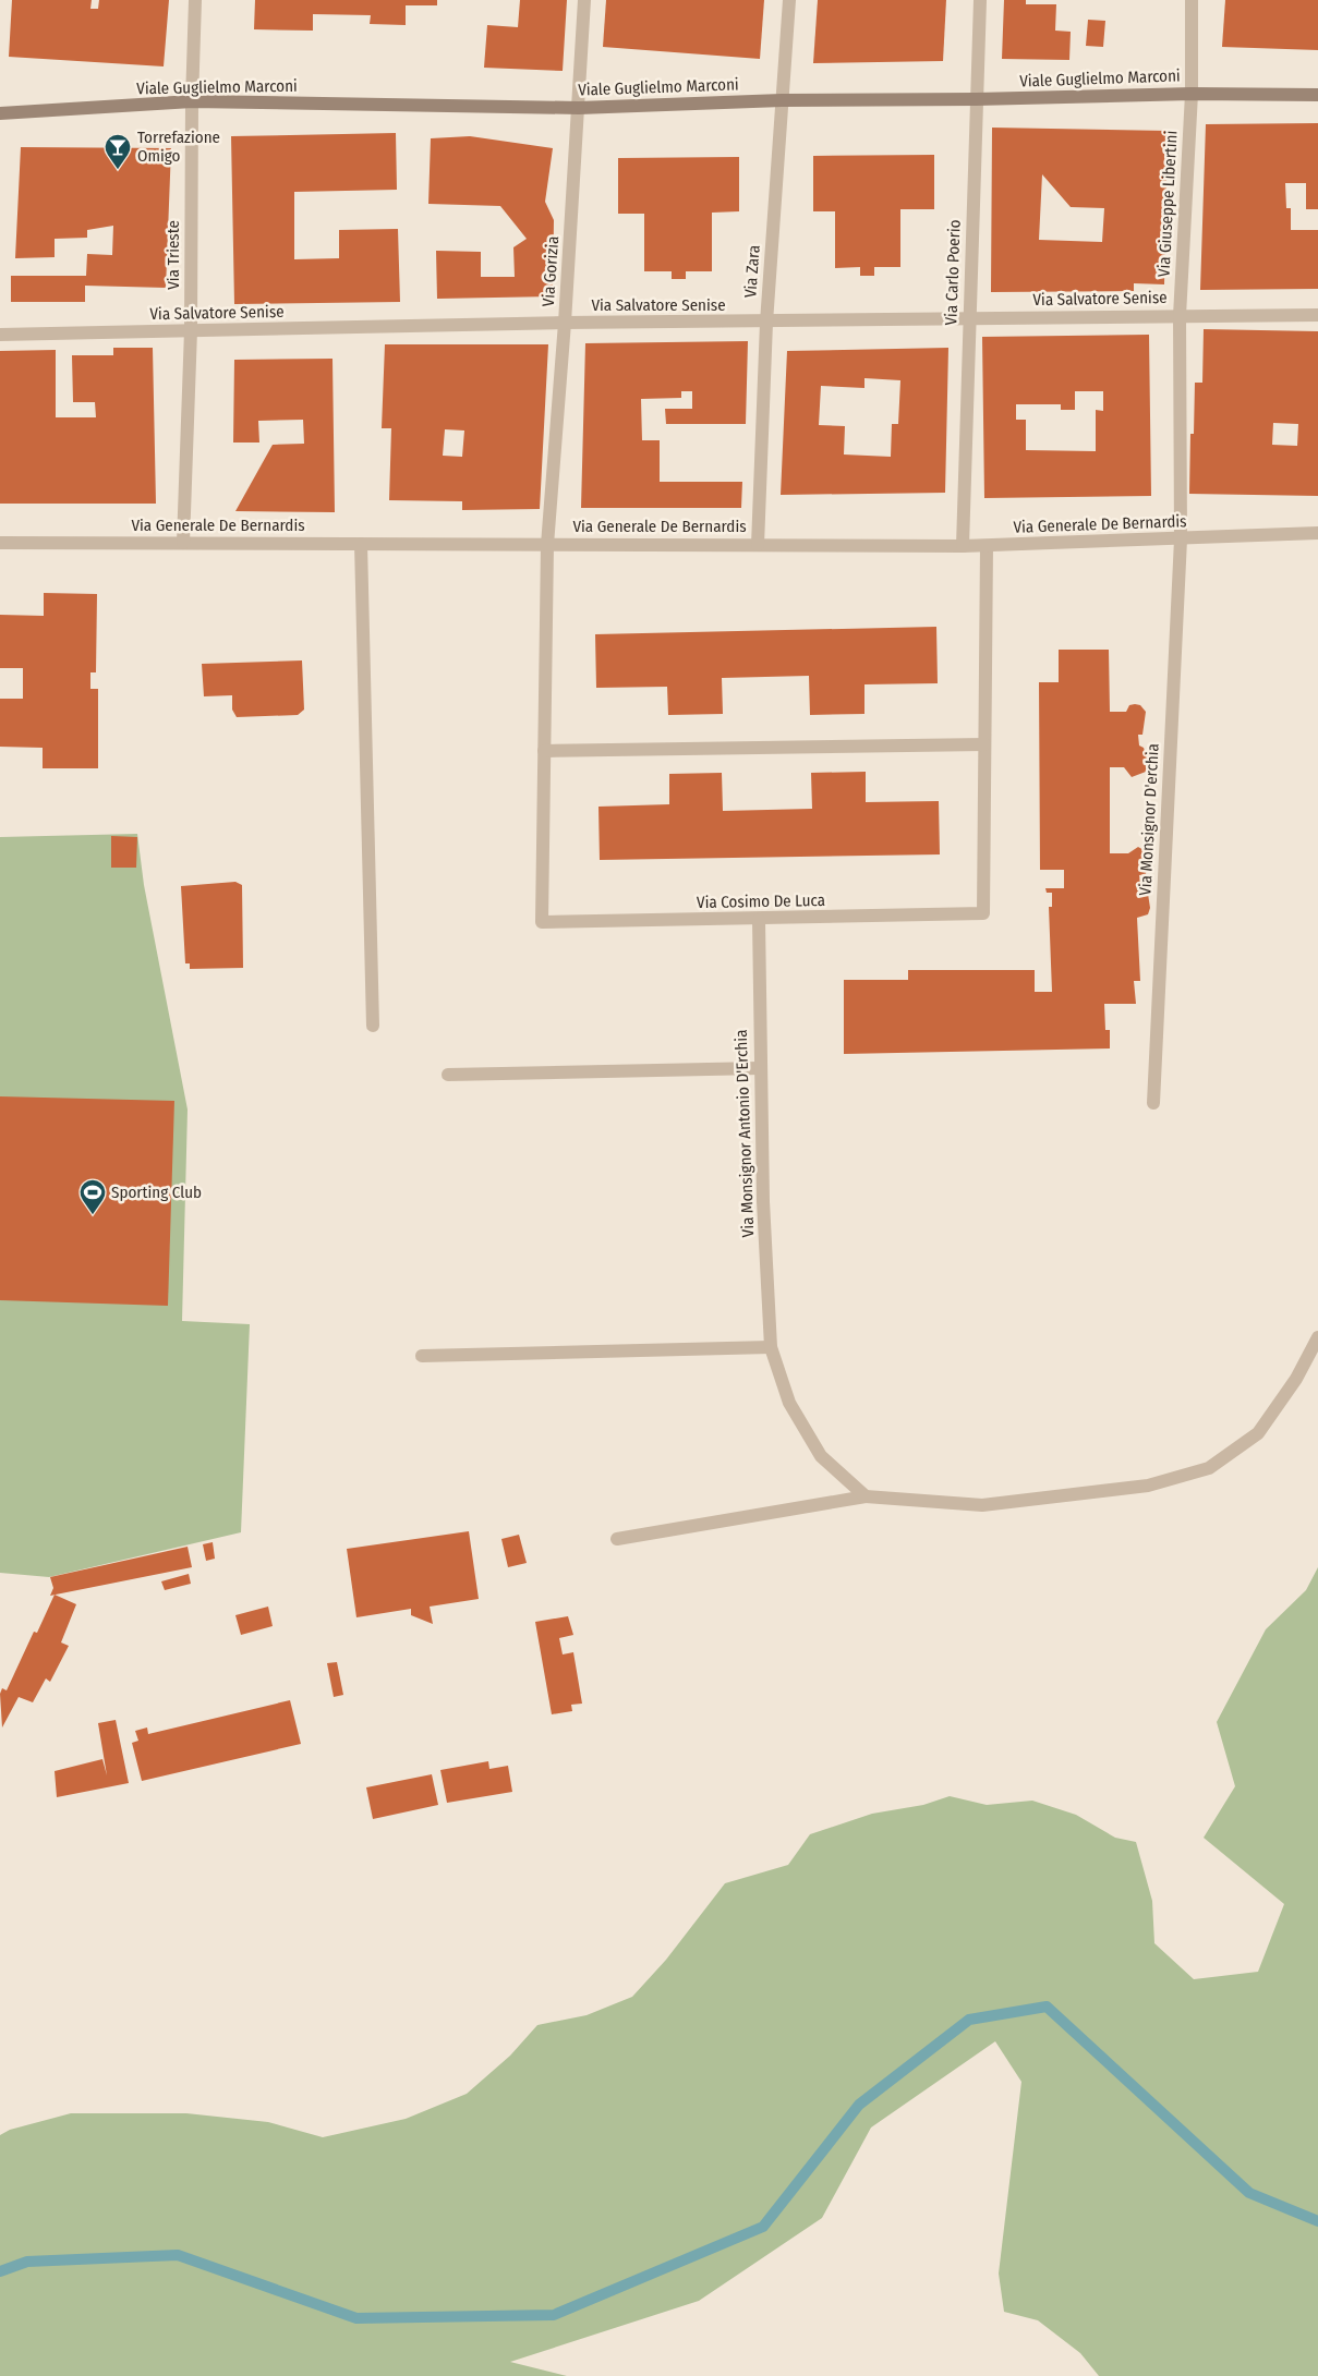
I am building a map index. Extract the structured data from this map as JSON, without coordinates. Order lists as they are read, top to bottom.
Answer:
{
  "streets": {
    "street": [
      "Viale Guglielmo Marconi",
      "Via Giuseppe Libertini",
      "Via Trieste",
      "Via Gorizia",
      "Via Zara",
      "Via Carlo Poerio",
      "Via Salvatore Senise",
      "Via Generale De Bernardis",
      "Via Monsignor D'erchia",
      "Via Cosimo De Luca",
      "Via Monsignor Antonio D'Erchia"
    ]
  },
  "crossings": [
    ["Viale Guglielmo Marconi", "Via Giuseppe Libertini"],
    ["Viale Guglielmo Marconi", "Via Trieste"],
    ["Viale Guglielmo Marconi", "Via Gorizia"],
    ["Viale Guglielmo Marconi", "Via Zara"],
    ["Viale Guglielmo Marconi", "Via Carlo Poerio"],
    ["Via Giuseppe Libertini", "Via Salvatore Senise"],
    ["Via Giuseppe Libertini", "Via Generale De Bernardis"],
    ["Via Giuseppe Libertini", "Via Monsignor D'erchia"],
    ["Via Trieste", "Via Salvatore Senise"],
    ["Via Trieste", "Via Generale De Bernardis"],
    ["Via Gorizia", "Via Salvatore Senise"],
    ["Via Gorizia", "Via Generale De Bernardis"],
    ["Via Gorizia", "Via Cosimo De Luca"],
    ["Via Zara", "Via Salvatore Senise"],
    ["Via Zara", "Via Generale De Bernardis"],
    ["Via Carlo Poerio", "Via Salvatore Senise"],
    ["Via Carlo Poerio", "Via Generale De Bernardis"],
    ["Via Generale De Bernardis", "Via Monsignor D'erchia"],
    ["Via Generale De Bernardis", "Via Cosimo De Luca"],
    ["Via Cosimo De Luca", "Via Monsignor Antonio D'Erchia"]
  ],
  "places": {
    "bar": ["Torrefazione Omigo"],
    "sports": ["Sporting Club"]
  }
}
